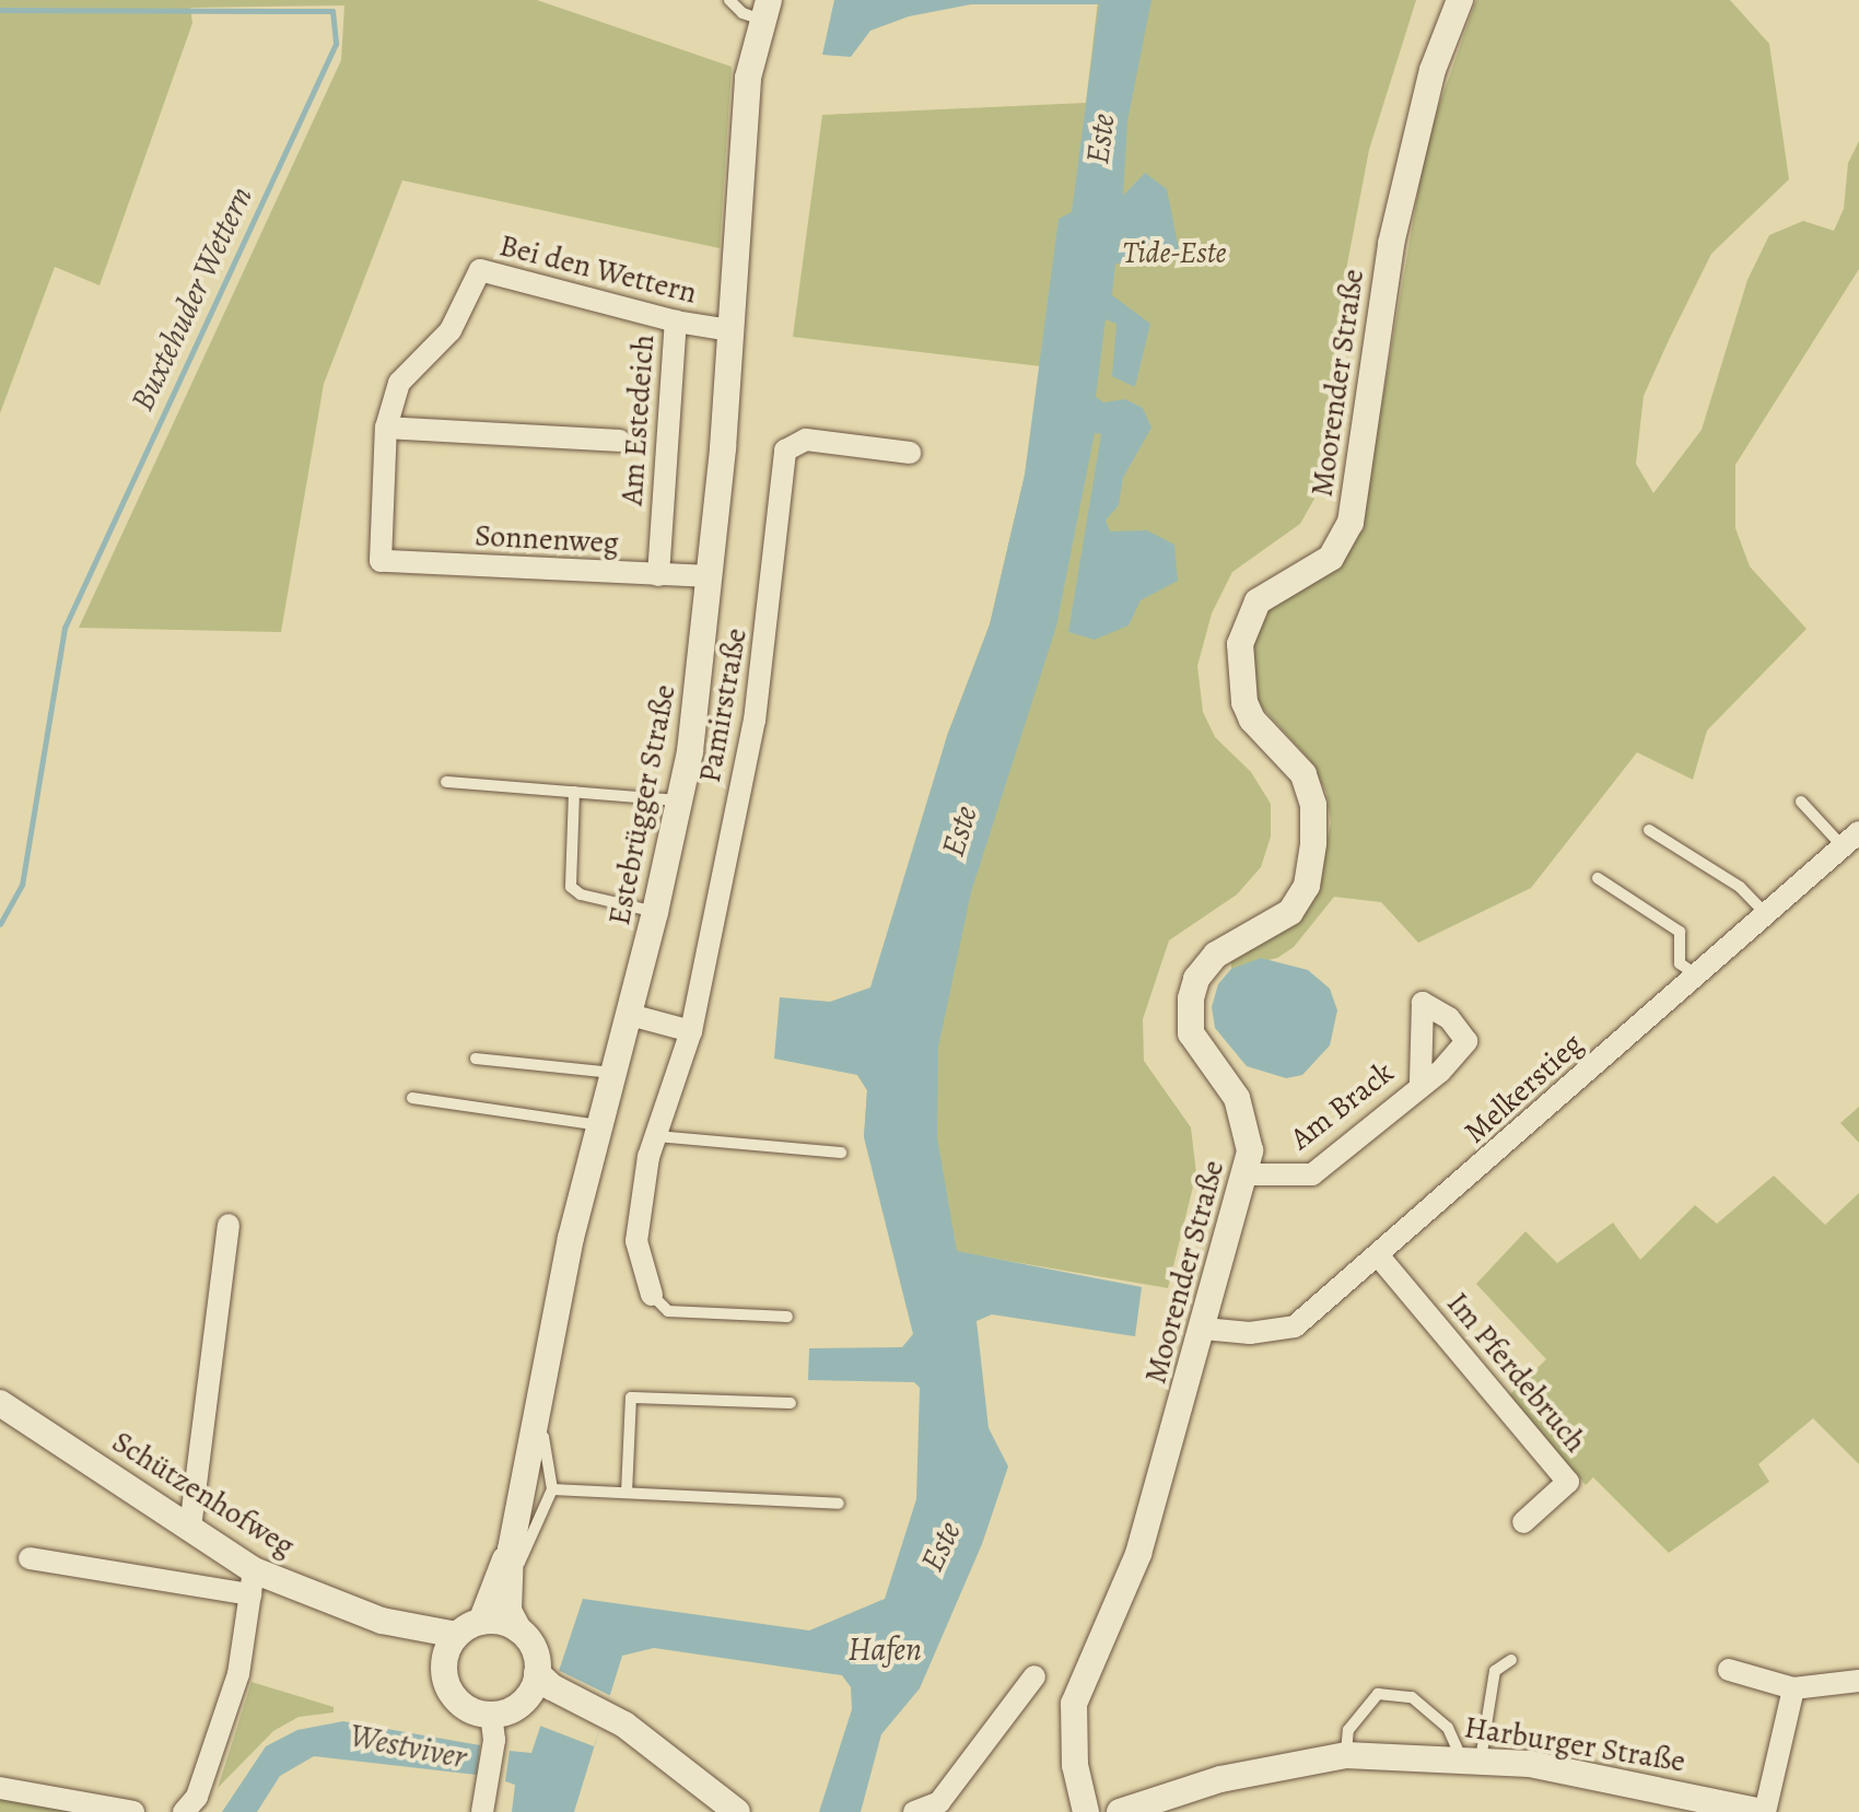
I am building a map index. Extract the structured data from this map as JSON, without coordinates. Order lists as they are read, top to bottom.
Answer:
{
  "streets": {
    "street": [
      "Bei den Wettern",
      "Moorender Straße",
      "Am Estedeich",
      "Sonnenweg",
      "Pamirstraße",
      "Estebrügger Straße",
      "Melkerstieg",
      "Am Brack",
      "Im Pferdebruch",
      "Schützenhofweg",
      "Harburger Straße"
    ]
  },
  "crossings": [
    ["Bei den Wettern", "Am Estedeich"],
    ["Bei den Wettern", "Sonnenweg"],
    ["Bei den Wettern", "Estebrügger Straße"],
    ["Moorender Straße", "Melkerstieg"],
    ["Moorender Straße", "Am Brack"],
    ["Am Estedeich", "Sonnenweg"],
    ["Sonnenweg", "Estebrügger Straße"],
    ["Estebrügger Straße", "Schützenhofweg"],
    ["Melkerstieg", "Im Pferdebruch"]
  ],
  "water": [
    "Este",
    "Buxtehuder Wettern",
    "Hafen",
    "Westviver"
  ],
  "parks": ["Tide-Este"]
}
